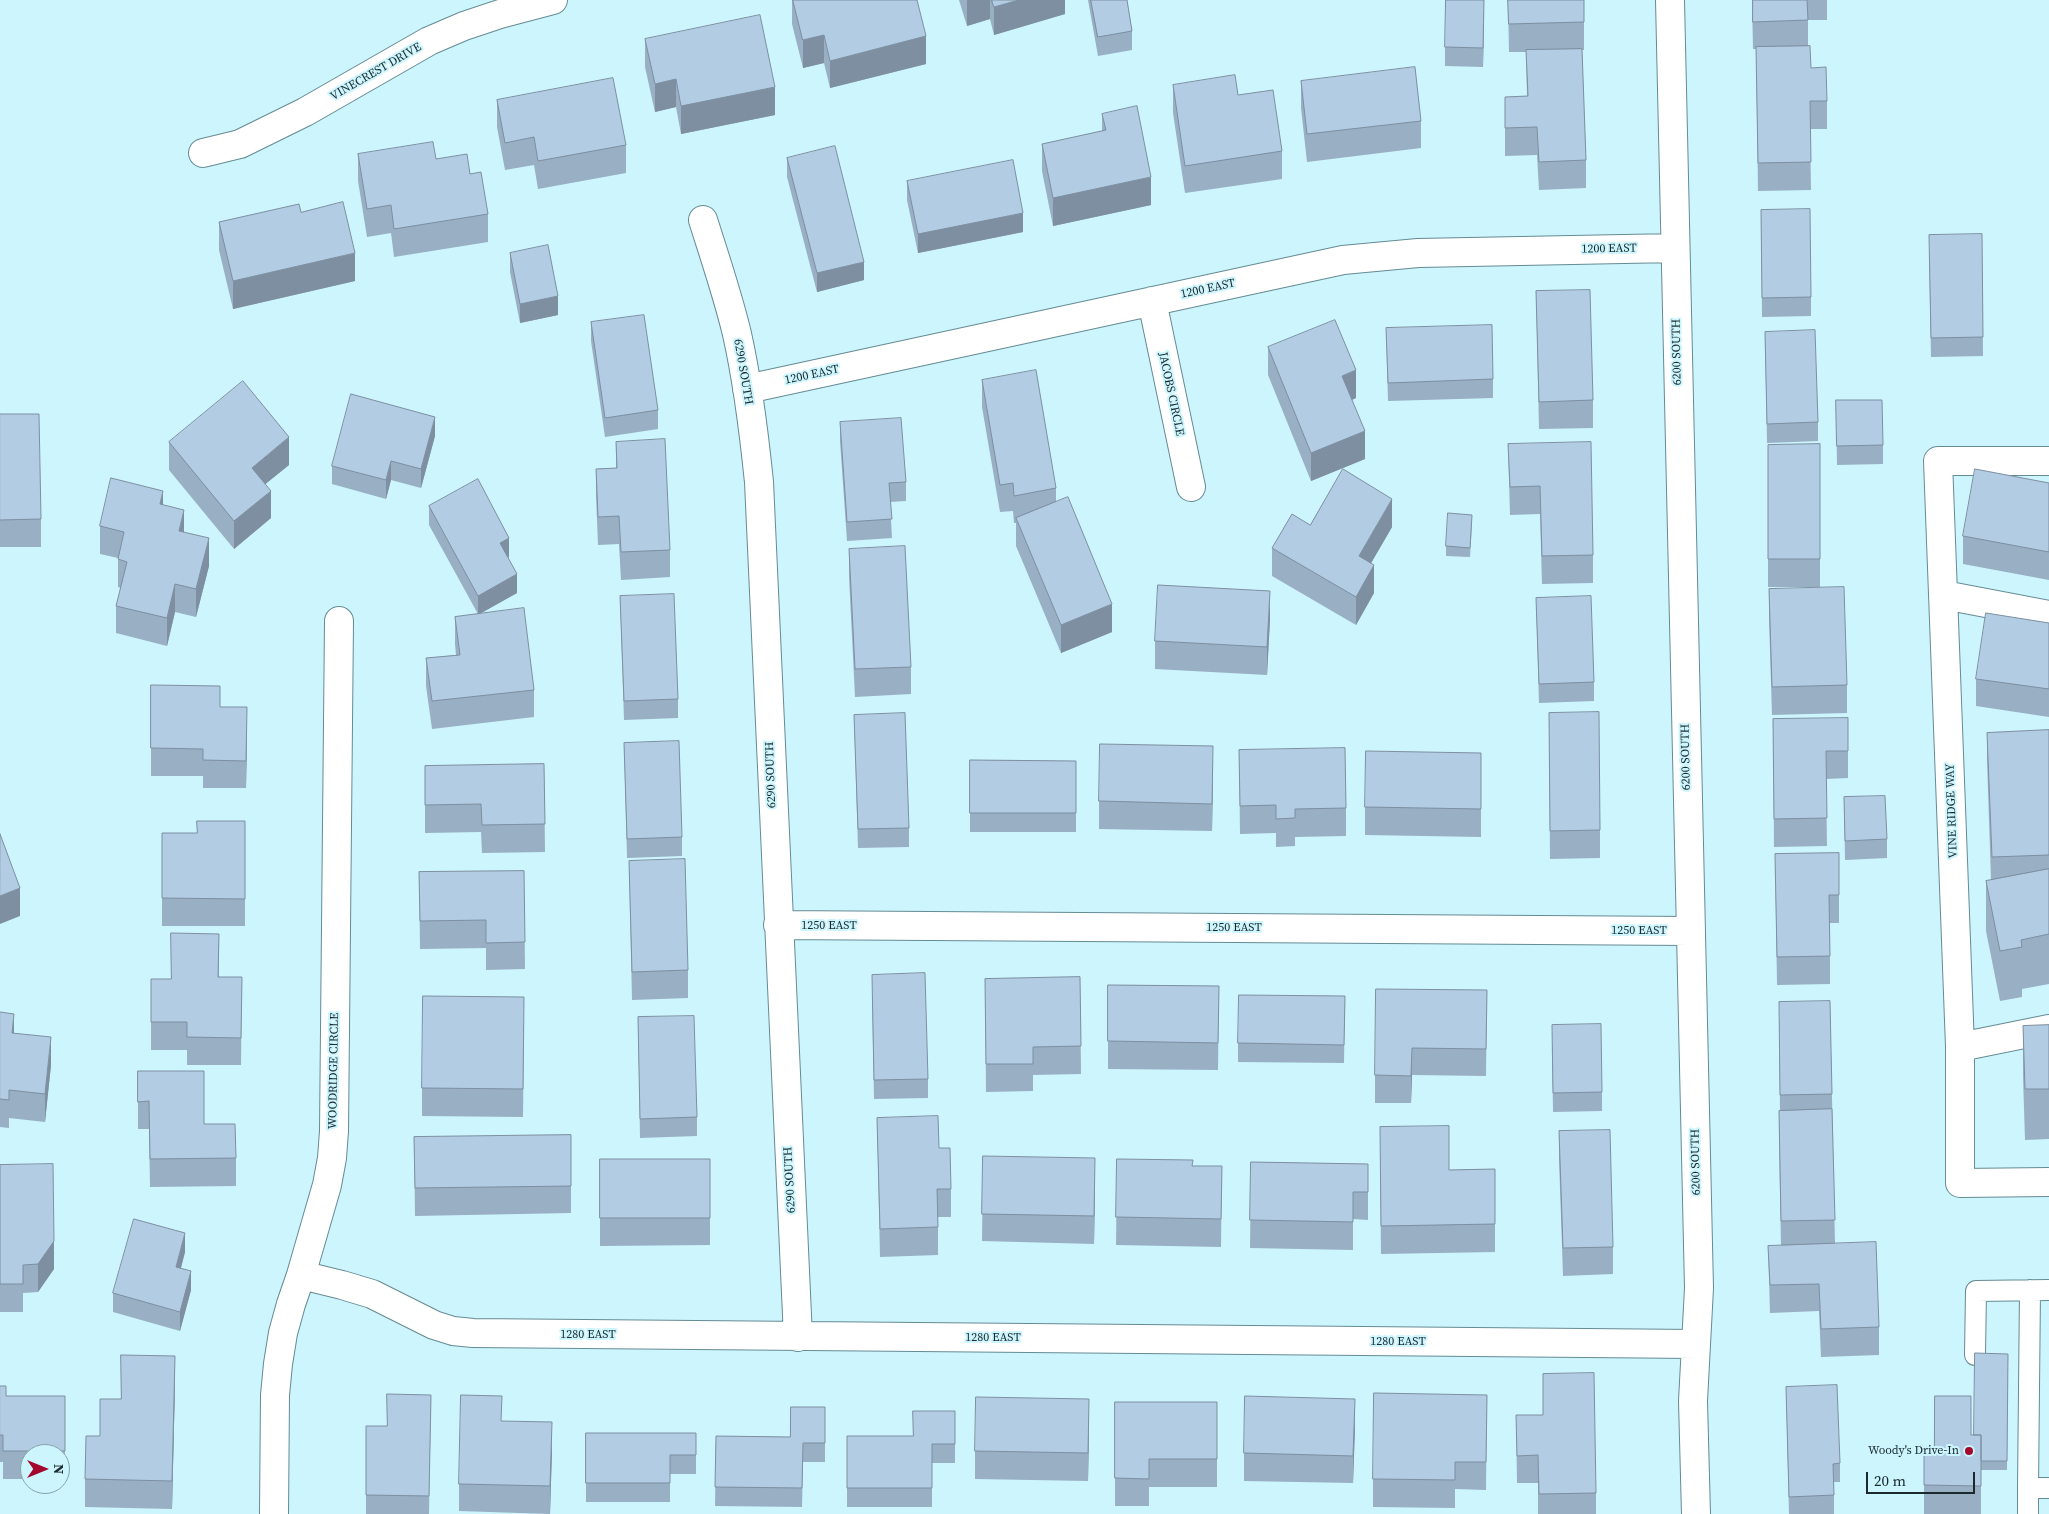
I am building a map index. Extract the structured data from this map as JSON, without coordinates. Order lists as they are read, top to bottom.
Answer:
{
  "streets": {
    "street": [
      "VINECREST DRIVE",
      "1200 EAST",
      "6200 SOUTH",
      "6290 SOUTH",
      "JACOBS CIRCLE",
      "VINE RIDGE WAY",
      "1250 EAST",
      "WOODRIDGE CIRCLE",
      "1280 EAST"
    ]
  },
  "crossings": [
    ["1200 EAST", "6200 SOUTH"],
    ["1200 EAST", "6290 SOUTH"],
    ["1200 EAST", "JACOBS CIRCLE"],
    ["6200 SOUTH", "1250 EAST"],
    ["6200 SOUTH", "1280 EAST"],
    ["6290 SOUTH", "1250 EAST"],
    ["6290 SOUTH", "1280 EAST"],
    ["WOODRIDGE CIRCLE", "1280 EAST"]
  ],
  "places": ["Woody's Drive-In"],
  "scale_bar": "20 m",
  "north": "right"
}
